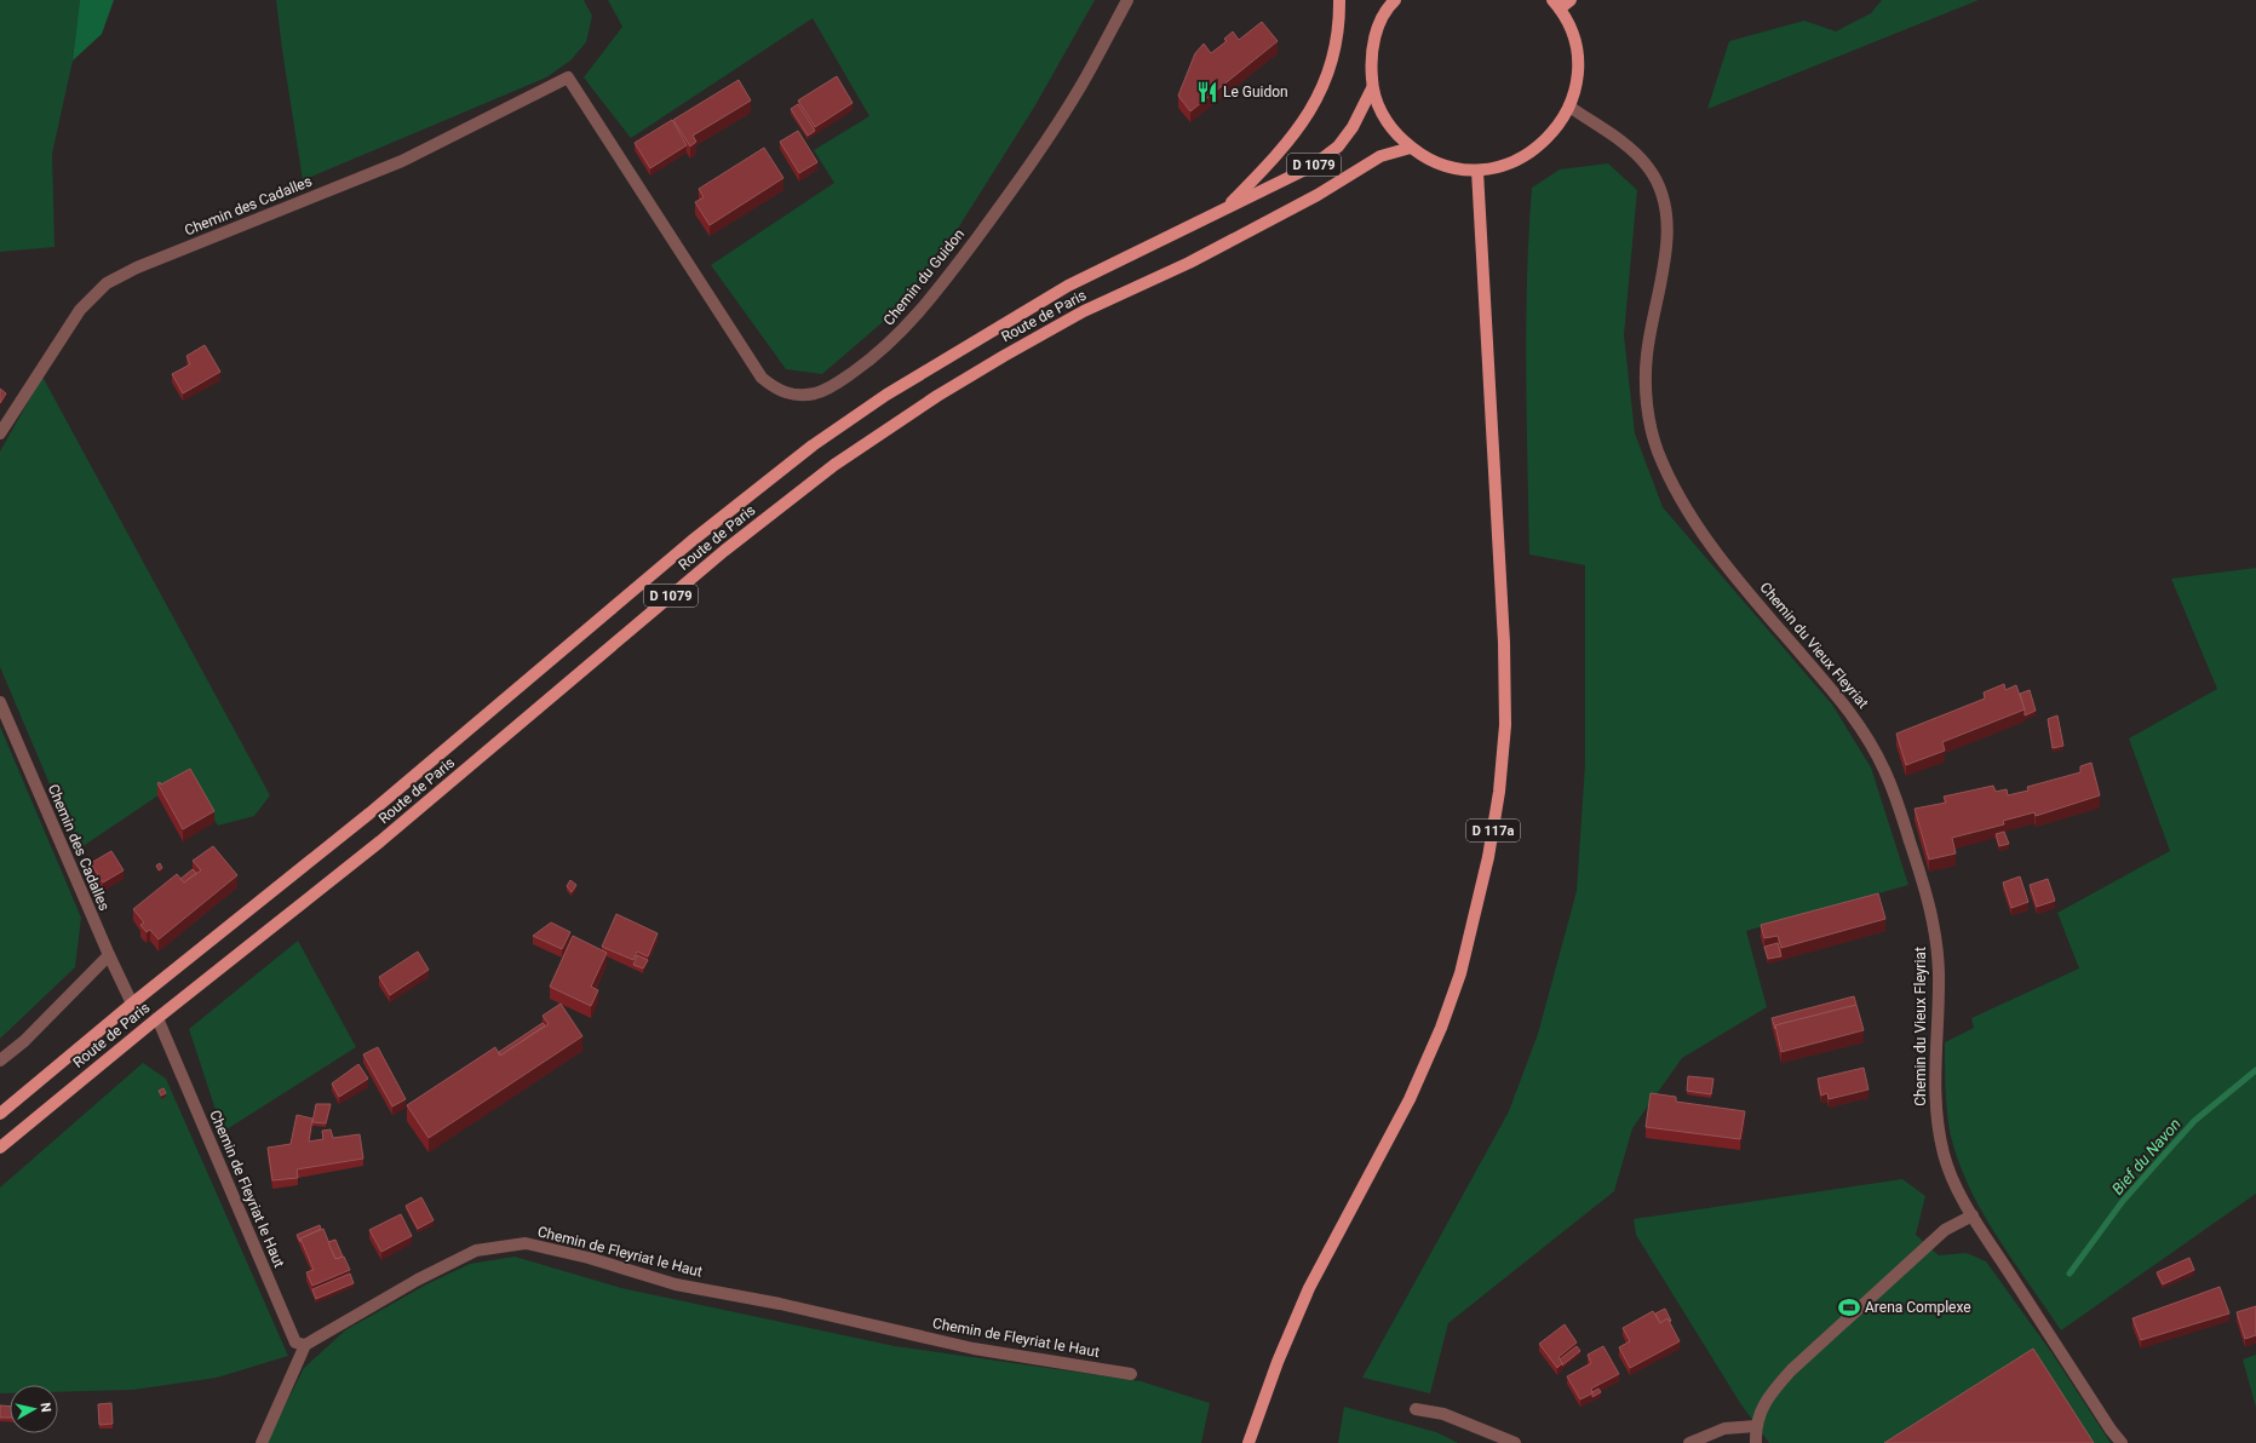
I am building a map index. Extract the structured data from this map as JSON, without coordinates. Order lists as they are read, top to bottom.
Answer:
{
  "streets": {
    "main road": ["D 1079", "Route de Paris", "D 117a"],
    "street": [
      "Chemin des Cadalles",
      "Chemin du Guidon",
      "Chemin du Vieux Fleyriat",
      "Chemin de Fleyriat le Haut"
    ]
  },
  "crossings": [
    ["Chemin des Cadalles", "Chemin du Guidon"],
    ["Chemin des Cadalles", "Route de Paris"],
    ["Route de Paris", "Chemin de Fleyriat le Haut"]
  ],
  "water": ["Bief du Navon"],
  "places": {
    "restaurant": ["Le Guidon"],
    "sports": ["Arena Complexe"]
  },
  "north": "right"
}
